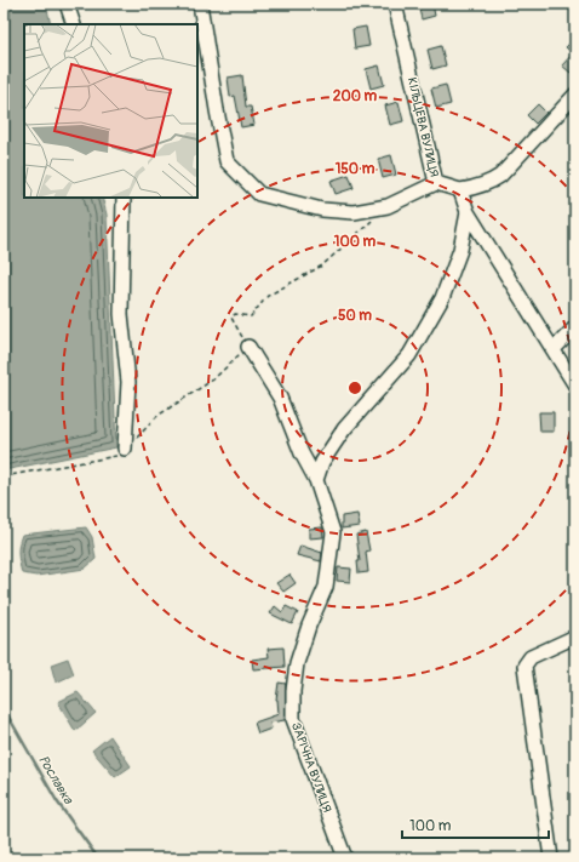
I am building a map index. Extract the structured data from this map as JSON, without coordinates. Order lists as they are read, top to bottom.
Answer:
{
  "streets": {
    "street": ["КІЛЬЦЕВА ВУЛИЦЯ", "ЗАРІЧНА ВУЛИЦЯ"]
  },
  "water": ["Рославка"],
  "scale_bar": "100 m",
  "rings": [
    "200 m",
    "150 m",
    "100 m",
    "50 m"
  ]
}
